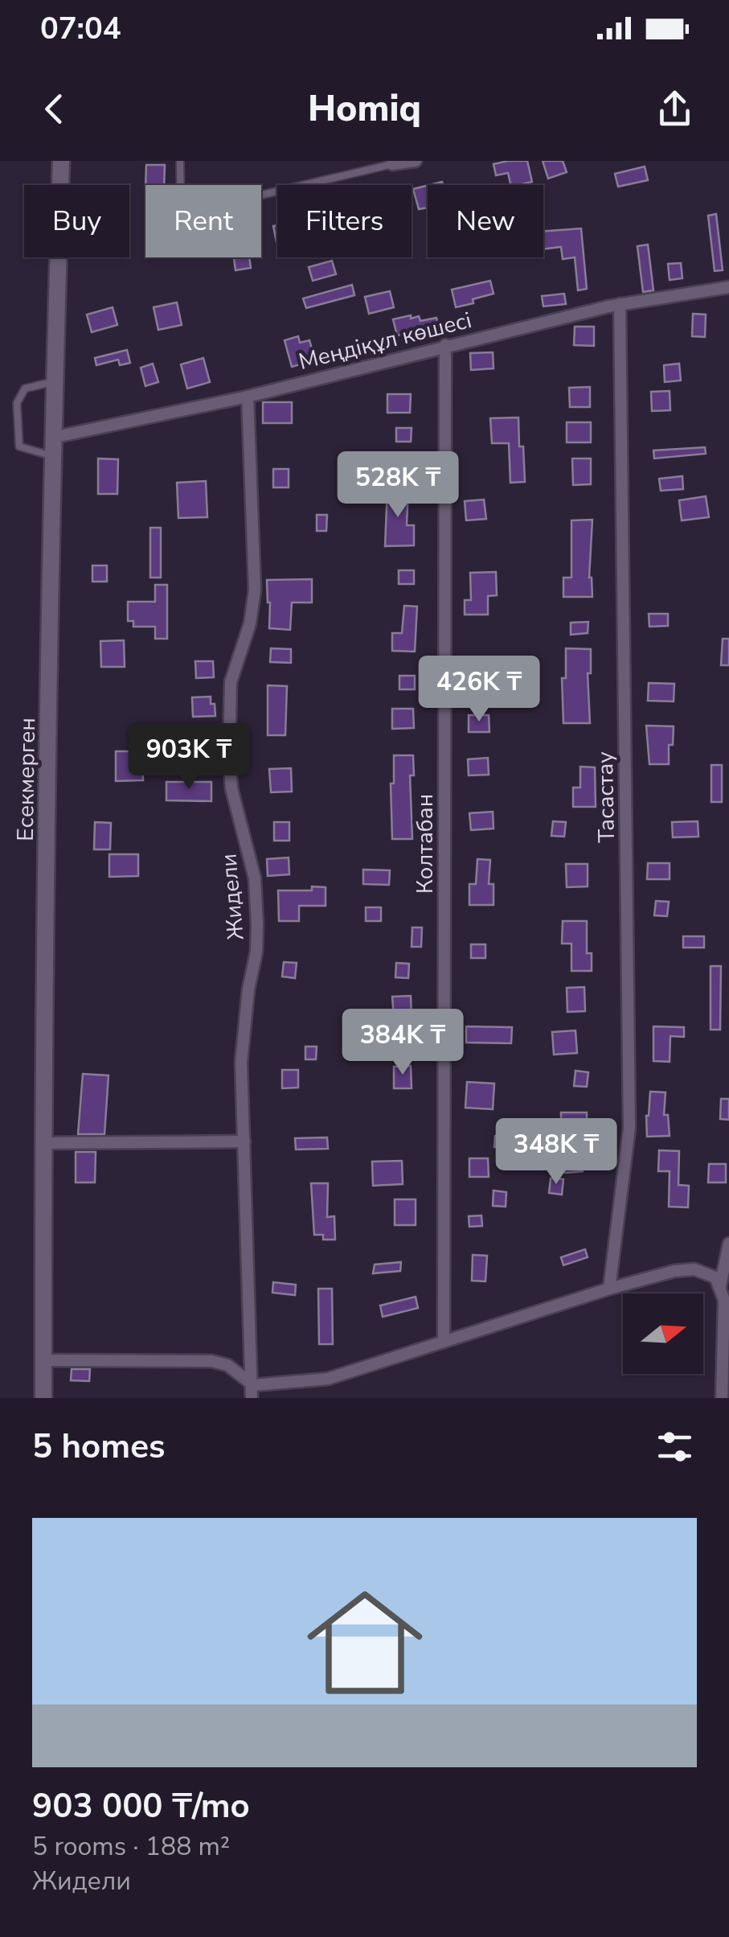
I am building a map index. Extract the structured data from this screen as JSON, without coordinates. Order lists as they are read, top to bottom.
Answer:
{
  "streets": {
    "street": [
      "Меңдіқұл көшесі",
      "Eсекмерген",
      "Тасастау",
      "Колтабан",
      "Жидели"
    ]
  },
  "crossings": [
    ["Меңдіқұл көшесі", "Eсекмерген"],
    ["Меңдіқұл көшесі", "Тасастау"],
    ["Меңдіқұл көшесі", "Колтабан"],
    ["Меңдіқұл көшесі", "Жидели"]
  ],
  "north": "right",
  "page": {
    "status": "07:04",
    "header": "Homiq",
    "chip": [
      "Buy",
      "Rent",
      "Filters",
      "New"
    ],
    "price": [
      "528K ₸",
      "426K ₸",
      "903K ₸",
      "384K ₸",
      "348K ₸"
    ],
    "heading": "5 homes",
    "list": [
      {
        "name": "903 000 ₸/mo",
        "note": "5 rooms · 188 m² · Жидели"
      }
    ]
  }
}
